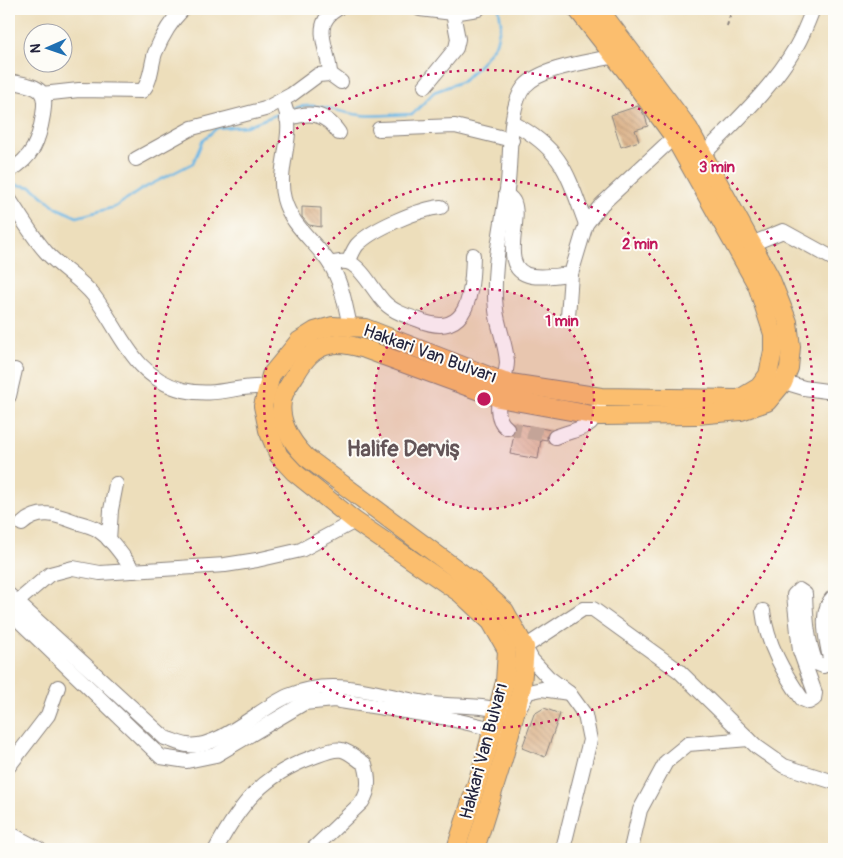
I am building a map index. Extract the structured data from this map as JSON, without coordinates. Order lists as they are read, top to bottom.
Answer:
{
  "streets": {
    "main road": ["Hakkari Van Bulvarı"]
  },
  "districts": ["Halife Derviş"],
  "north": "left",
  "rings": ["3 min", "2 min", "1 min"]
}
